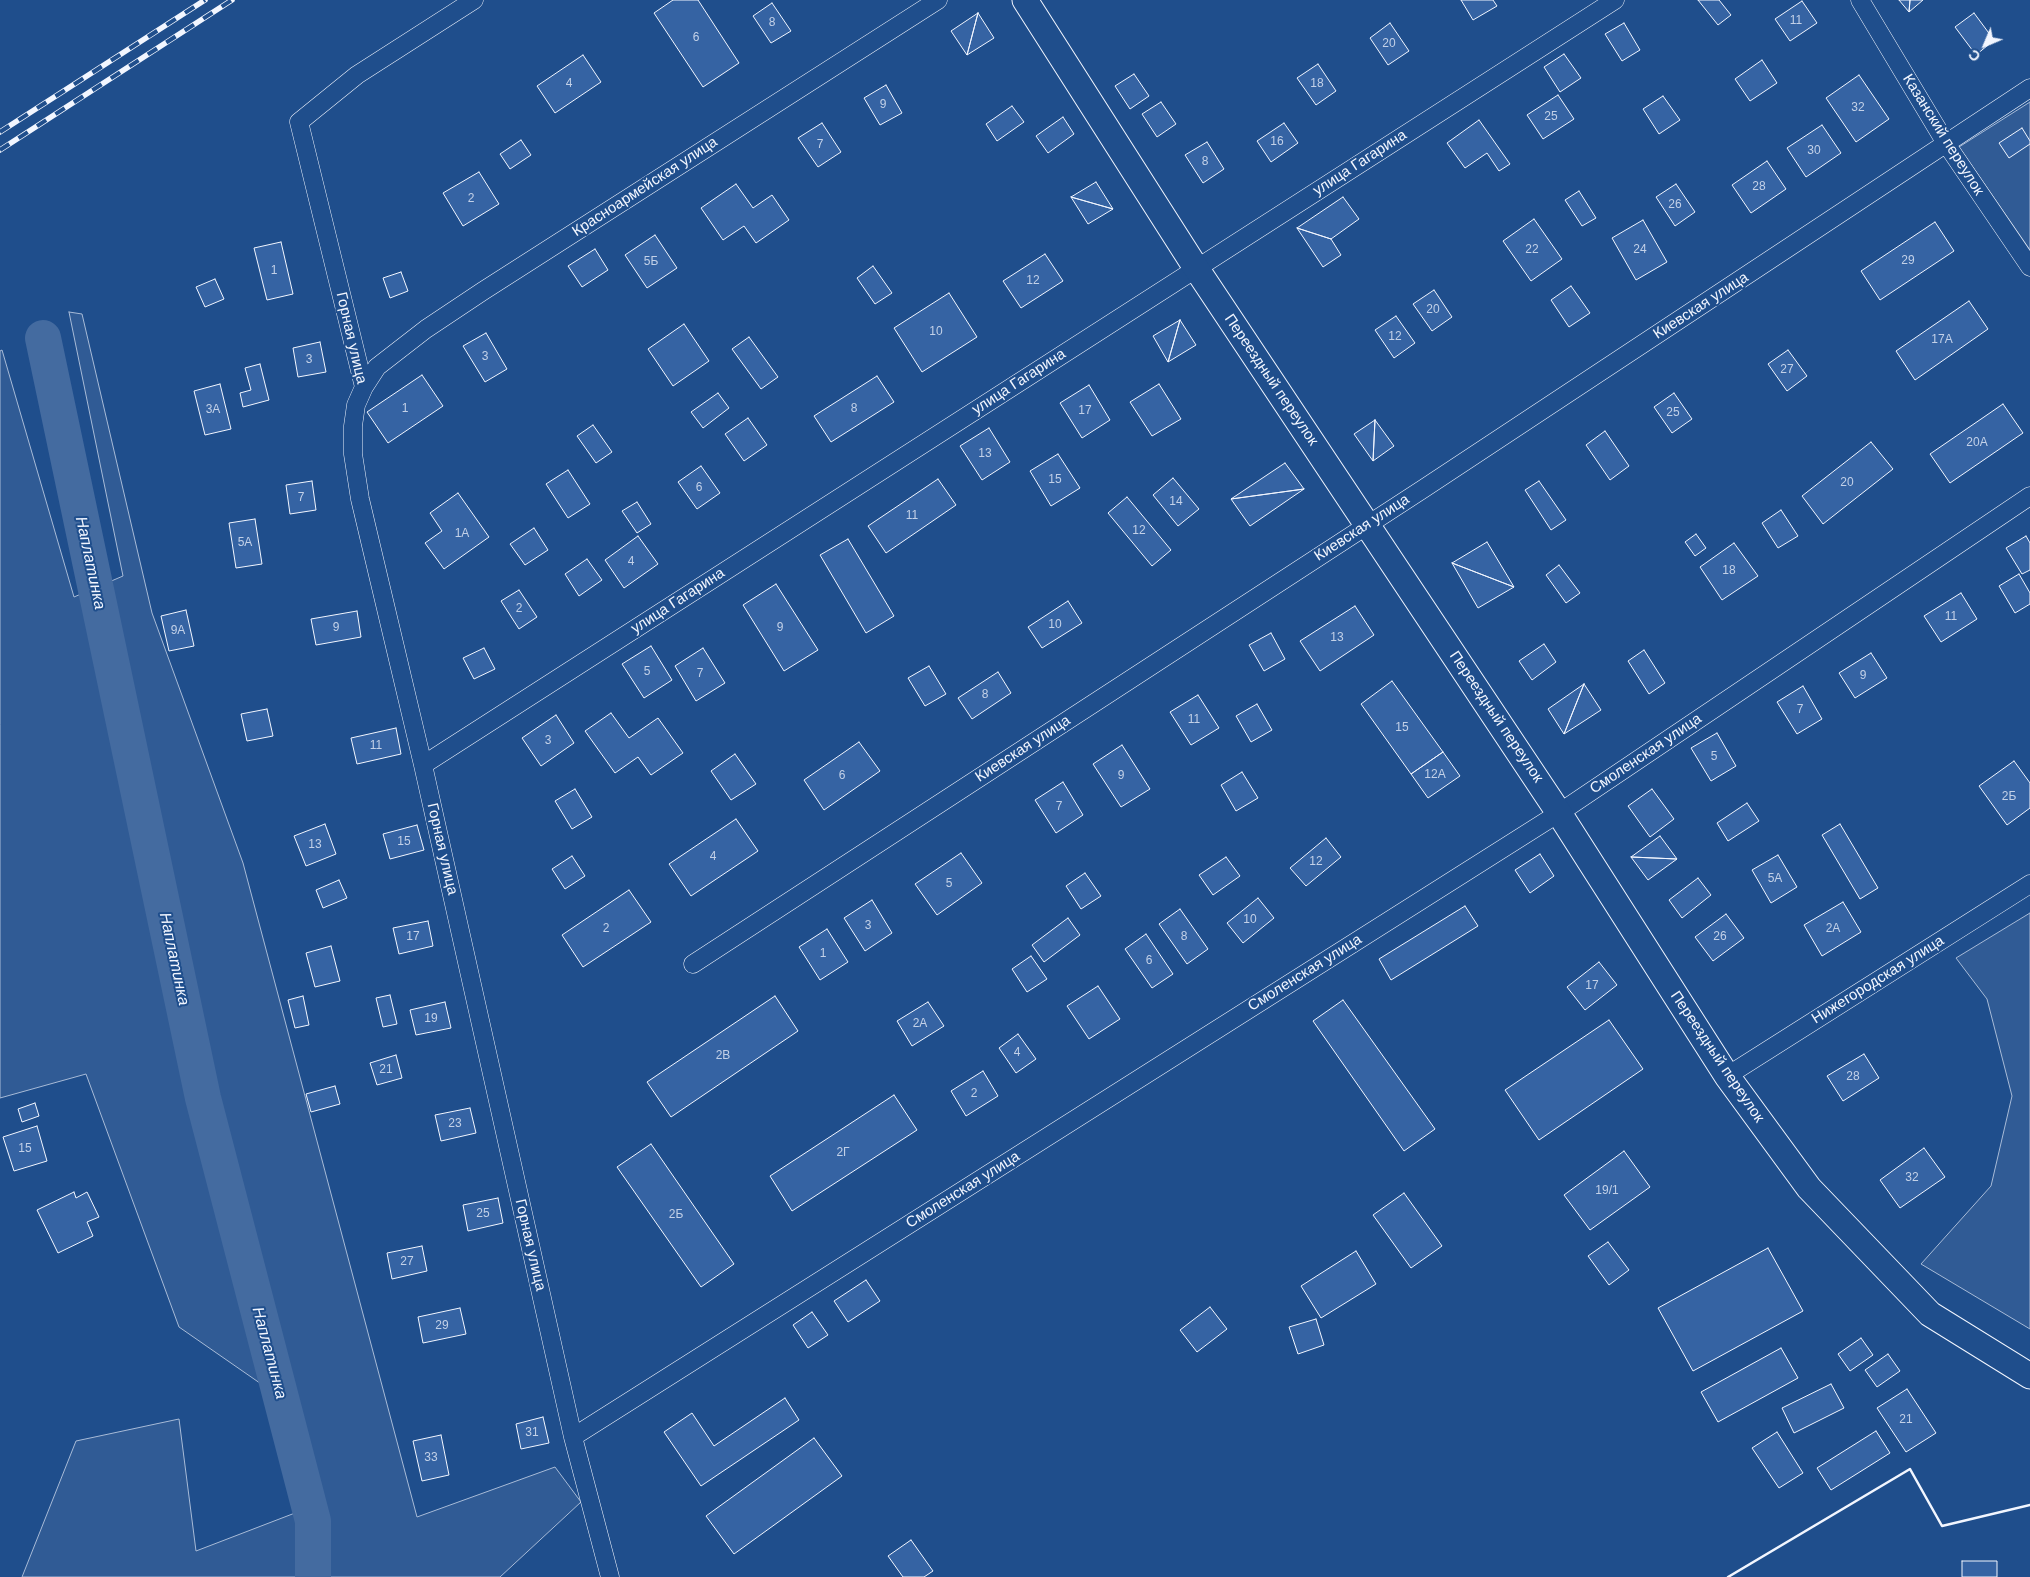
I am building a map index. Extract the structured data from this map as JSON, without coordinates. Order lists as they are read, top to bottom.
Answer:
{
  "streets": {
    "street": [
      "Казанский переулок",
      "улица Гагарина",
      "Красноармейская улица",
      "Киевская улица",
      "Горная улица",
      "Переездный переулок",
      "Смоленская улица",
      "Нижегородская улица"
    ]
  },
  "crossings": [
    ["Казанский переулок", "Киевская улица"],
    ["улица Гагарина", "Горная улица"],
    ["улица Гагарина", "Переездный переулок"],
    ["Красноармейская улица", "Горная улица"],
    ["Киевская улица", "Переездный переулок"],
    ["Горная улица", "Смоленская улица"],
    ["Переездный переулок", "Смоленская улица"],
    ["Переездный переулок", "Нижегородская улица"]
  ],
  "water": ["Наплатинка"],
  "house_numbers": [
    "11",
    "8",
    "6",
    "20",
    "4",
    "18",
    "9",
    "32",
    "25",
    "16",
    "7",
    "30",
    "8",
    "28",
    "2",
    "26",
    "22",
    "24",
    "29",
    "5Б",
    "1",
    "12",
    "20",
    "10",
    "12",
    "17А",
    "3",
    "3",
    "27",
    "1",
    "8",
    "3А",
    "17",
    "25",
    "20А",
    "13",
    "15",
    "20",
    "6",
    "7",
    "14",
    "11",
    "12",
    "1A",
    "5А",
    "4",
    "18",
    "2",
    "11",
    "10",
    "9",
    "9",
    "9А",
    "13",
    "5",
    "7",
    "9",
    "8",
    "7",
    "11",
    "15",
    "3",
    "11",
    "5",
    "12А",
    "6",
    "9",
    "2Б",
    "7",
    "15",
    "13",
    "4",
    "12",
    "5А",
    "5",
    "10",
    "3",
    "2",
    "2А",
    "17",
    "8",
    "26",
    "1",
    "6",
    "17",
    "19",
    "2А",
    "4",
    "2В",
    "21",
    "28",
    "2",
    "23",
    "15",
    "2Г",
    "32",
    "19/1",
    "25",
    "2Б",
    "27",
    "29",
    "21",
    "31",
    "33"
  ],
  "north": "bottom left"
}
